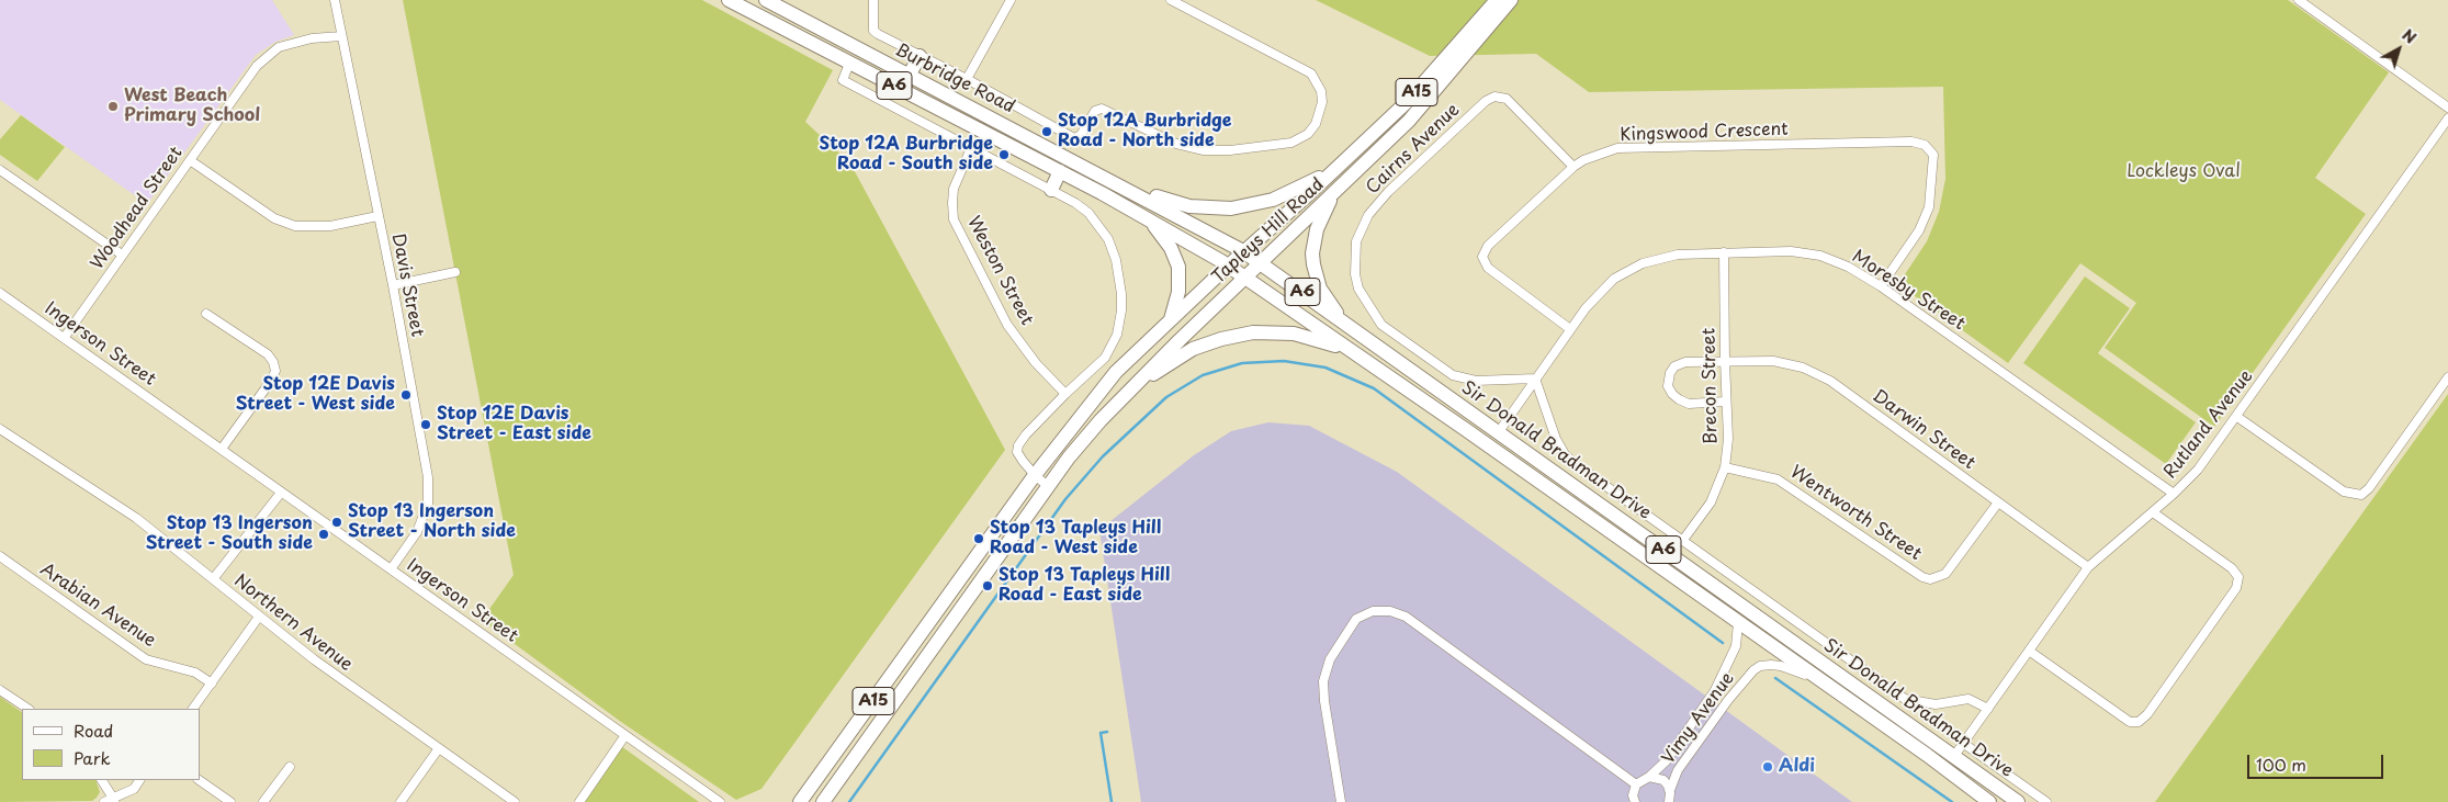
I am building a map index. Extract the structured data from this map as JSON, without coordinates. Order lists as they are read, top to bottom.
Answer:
{
  "streets": {
    "main road": [
      "Burbridge Road",
      "A6",
      "A15",
      "Tapleys Hill Road",
      "Sir Donald Bradman Drive"
    ],
    "street": [
      "Kingswood Crescent",
      "Cairns Avenue",
      "Woodhead Street",
      "Weston Street",
      "Davis Street",
      "Moresby Street",
      "Ingerson Street",
      "Brecon Street",
      "Rutland Avenue",
      "Darwin Street",
      "Wentworth Street",
      "Arabian Avenue",
      "Northern Avenue",
      "Vimy Avenue"
    ]
  },
  "crossings": [
    ["Burbridge Road", "A6"],
    ["Burbridge Road", "Tapleys Hill Road"],
    ["A6", "Tapleys Hill Road"],
    ["A6", "Sir Donald Bradman Drive"],
    ["Kingswood Crescent", "Cairns Avenue"],
    ["Kingswood Crescent", "Moresby Street"],
    ["Cairns Avenue", "Moresby Street"],
    ["Cairns Avenue", "Sir Donald Bradman Drive"],
    ["Woodhead Street", "Davis Street"],
    ["Woodhead Street", "Ingerson Street"],
    ["Tapleys Hill Road", "Sir Donald Bradman Drive"],
    ["Davis Street", "Ingerson Street"],
    ["Moresby Street", "Brecon Street"],
    ["Moresby Street", "Rutland Avenue"],
    ["Moresby Street", "Sir Donald Bradman Drive"],
    ["Brecon Street", "Darwin Street"],
    ["Brecon Street", "Sir Donald Bradman Drive"],
    ["Brecon Street", "Wentworth Street"],
    ["Rutland Avenue", "Darwin Street"],
    ["Rutland Avenue", "Sir Donald Bradman Drive"],
    ["Darwin Street", "Wentworth Street"],
    ["Sir Donald Bradman Drive", "Vimy Avenue"]
  ],
  "parks": ["Lockleys Oval"],
  "places": [
    "West Beach Primary School",
    "Stop 12A Burbridge Road - North side",
    "Stop 12A Burbridge Road - South side",
    "Stop 12E Davis Street - West side",
    "Stop 12E Davis Street - East side",
    "Stop 13 Ingerson Street - North side",
    "Stop 13 Ingerson Street - South side",
    "Stop 13 Tapleys Hill Road - West side",
    "Stop 13 Tapleys Hill Road - East side",
    "Aldi"
  ],
  "legend": ["Road", "Park"],
  "scale_bar": "100 m",
  "north": "top right"
}
